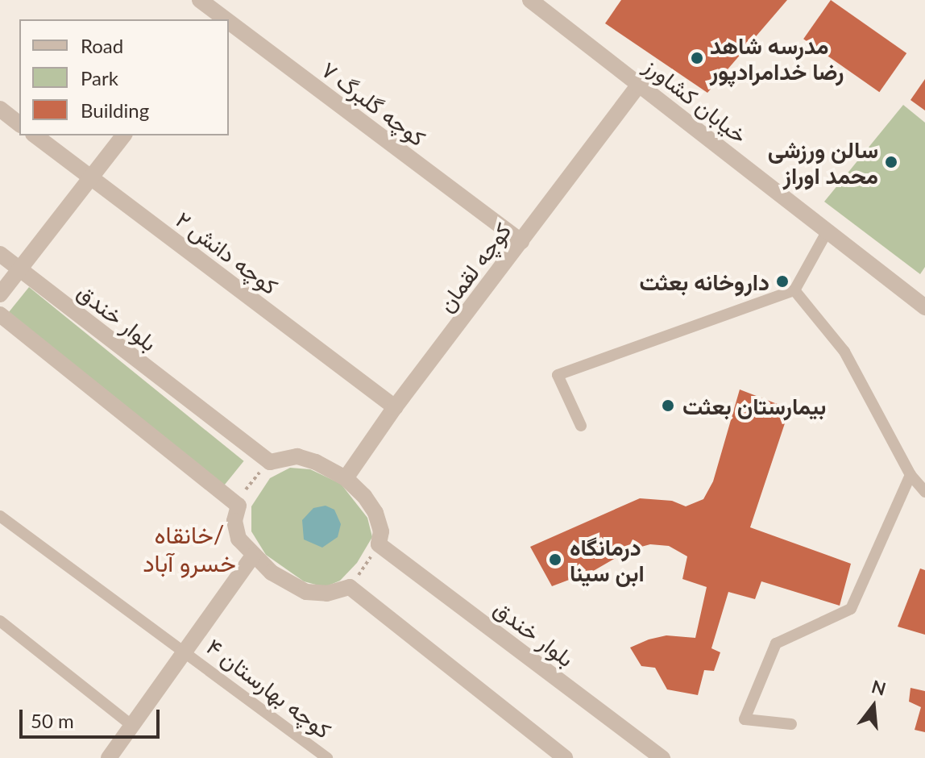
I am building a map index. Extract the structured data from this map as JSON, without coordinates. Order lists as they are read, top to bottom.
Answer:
{
  "streets": {
    "street": [
      "خیابان کشاورز",
      "کوچه گلبرگ ۷",
      "کوچه دانش ۲",
      "کوچه لقمان",
      "بلوار خندق"
    ],
    "lane": ["کوچه بهارستان ۴"]
  },
  "crossings": [
    ["خیابان کشاورز", "کوچه لقمان"],
    ["کوچه گلبرگ ۷", "کوچه لقمان"],
    ["کوچه دانش ۲", "کوچه لقمان"],
    ["کوچه لقمان", "بلوار خندق"]
  ],
  "districts": ["خانقاه/ خسرو آباد"],
  "places": [
    "مدرسه شاهد رضا خدامرادپور",
    "سالن ورزشی محمد اوراز",
    "داروخانه بعثت",
    "بیمارستان بعثت",
    "درمانگاه ابن سینا"
  ],
  "legend": ["Road", "Park", "Building"],
  "scale_bar": "50 m",
  "north": "top"
}
